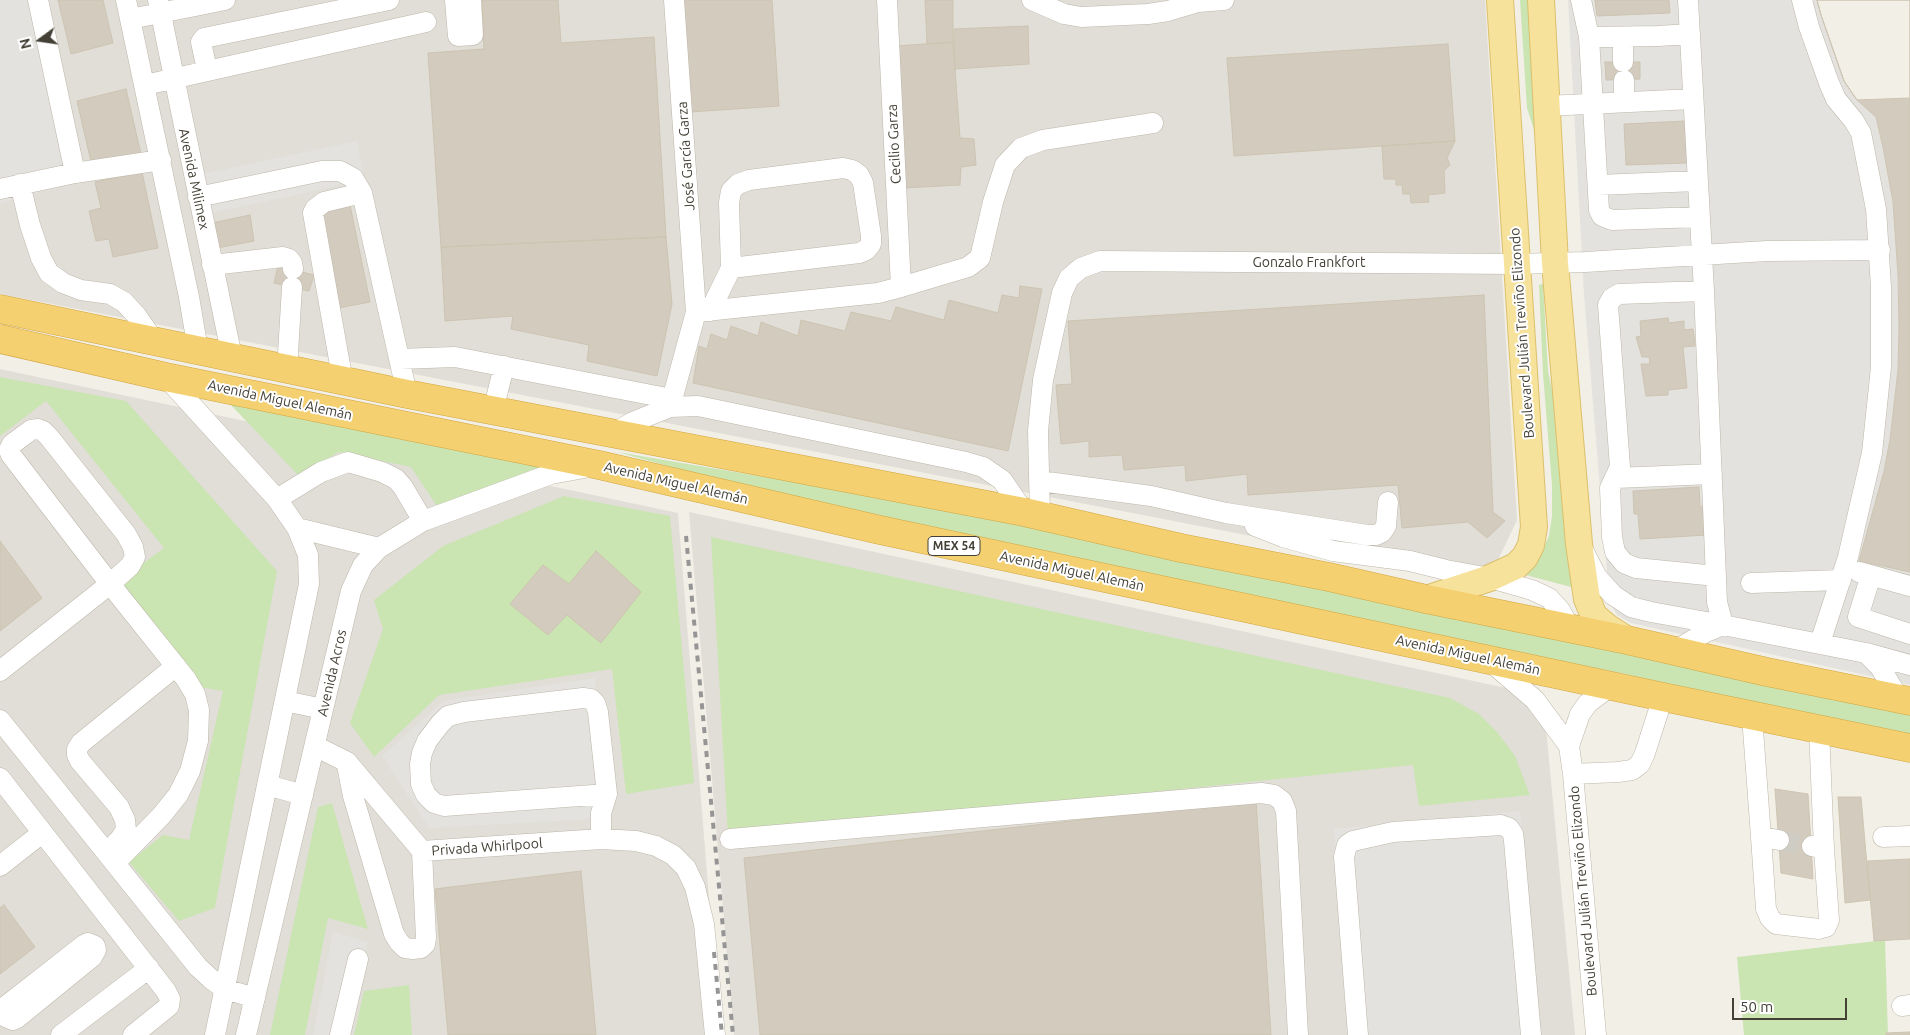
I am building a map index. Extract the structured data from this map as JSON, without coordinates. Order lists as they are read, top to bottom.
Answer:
{
  "streets": {
    "highway": ["Avenida Miguel Alemán", "MEX 54"],
    "main road": ["Boulevard Julián Treviño Elizondo"],
    "street": [
      "Cecilio Garza",
      "José García Garza",
      "Avenida Milimex",
      "Gonzalo Frankfort",
      "Avenida Acros",
      "Privada Whirlpool"
    ]
  },
  "crossings": [
    ["Gonzalo Frankfort", "Boulevard Julián Treviño Elizondo"],
    ["Boulevard Julián Treviño Elizondo", "Avenida Miguel Alemán"],
    ["Avenida Miguel Alemán", "Avenida Acros"],
    ["Avenida Acros", "Privada Whirlpool"]
  ],
  "scale_bar": "50 m",
  "north": "left"
}
